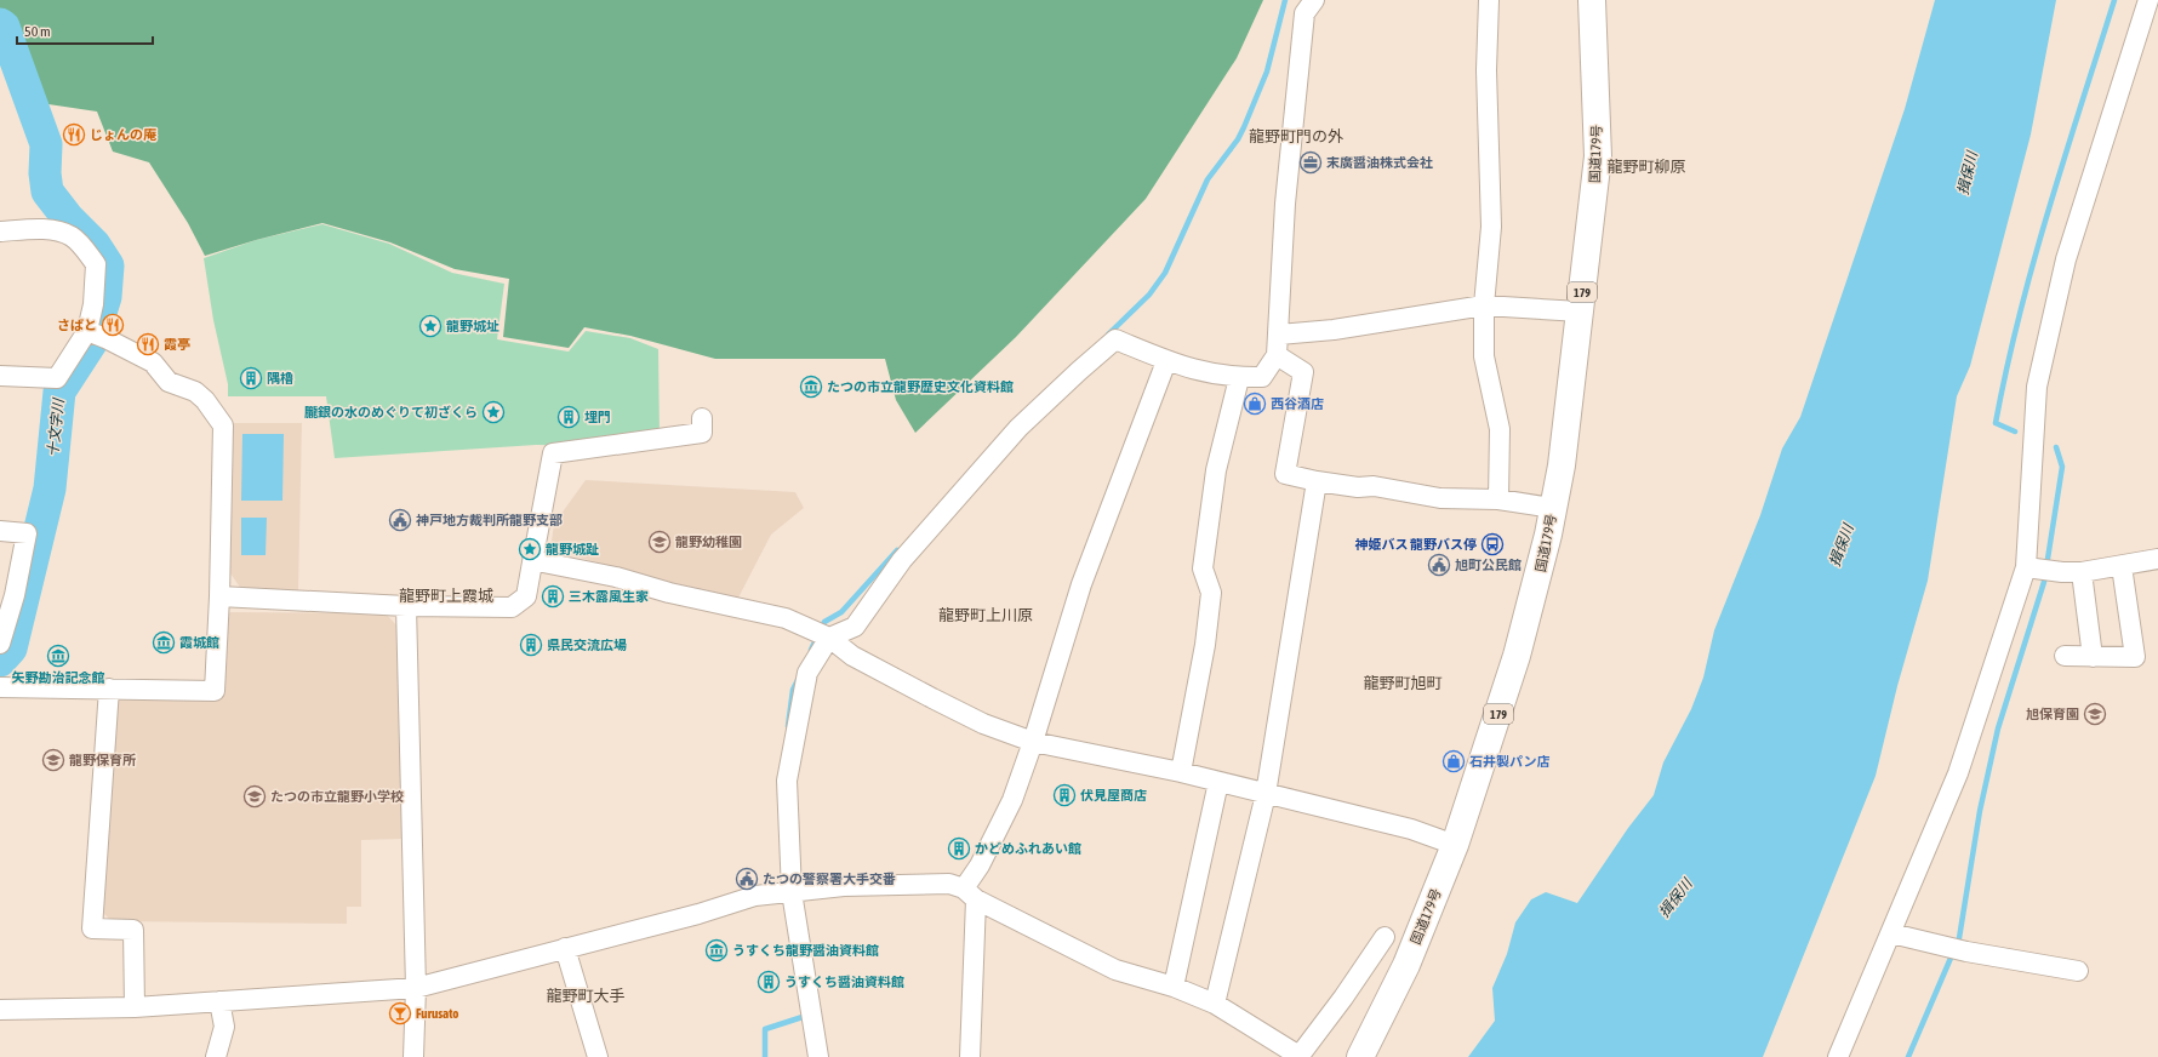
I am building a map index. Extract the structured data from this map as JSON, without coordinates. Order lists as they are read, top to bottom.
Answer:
{
  "streets": {
    "highway": ["国道179号", "179"]
  },
  "districts": [
    "龍野町門の外",
    "龍野町柳原",
    "龍野町上霞城",
    "龍野町上川原",
    "龍野町旭町",
    "龍野町大手"
  ],
  "water": ["揖保川", "十文字川"],
  "places": {
    "restaurant": ["じょんの庵", "さばと", "霞亭"],
    "office": ["末廣醤油株式会社"],
    "place": ["龍野城址", "朧銀の水のめぐりて初ざくら", "龍野城趾"],
    "building": [
      "隅櫓",
      "埋門",
      "三木露風生家",
      "県民交流広場",
      "伏見屋商店",
      "かどめふれあい館",
      "うすくち醤油資料館"
    ],
    "museum": [
      "たつの市立龍野歴史文化資料館",
      "霞城館",
      "矢野勘治記念館",
      "うすくち龍野醤油資料館"
    ],
    "shop": ["西谷酒店", "石井製パン店"],
    "public building": ["神戸地方裁判所龍野支部", "旭町公民館", "たつの警察署大手交番"],
    "school or university": [
      "龍野幼稚園",
      "旭保育園",
      "龍野保育所",
      "たつの市立龍野小学校"
    ],
    "bus stop": ["神姫バス 龍野バス停"],
    "bar": ["Furusato"]
  },
  "scale_bar": "50 m"
}
